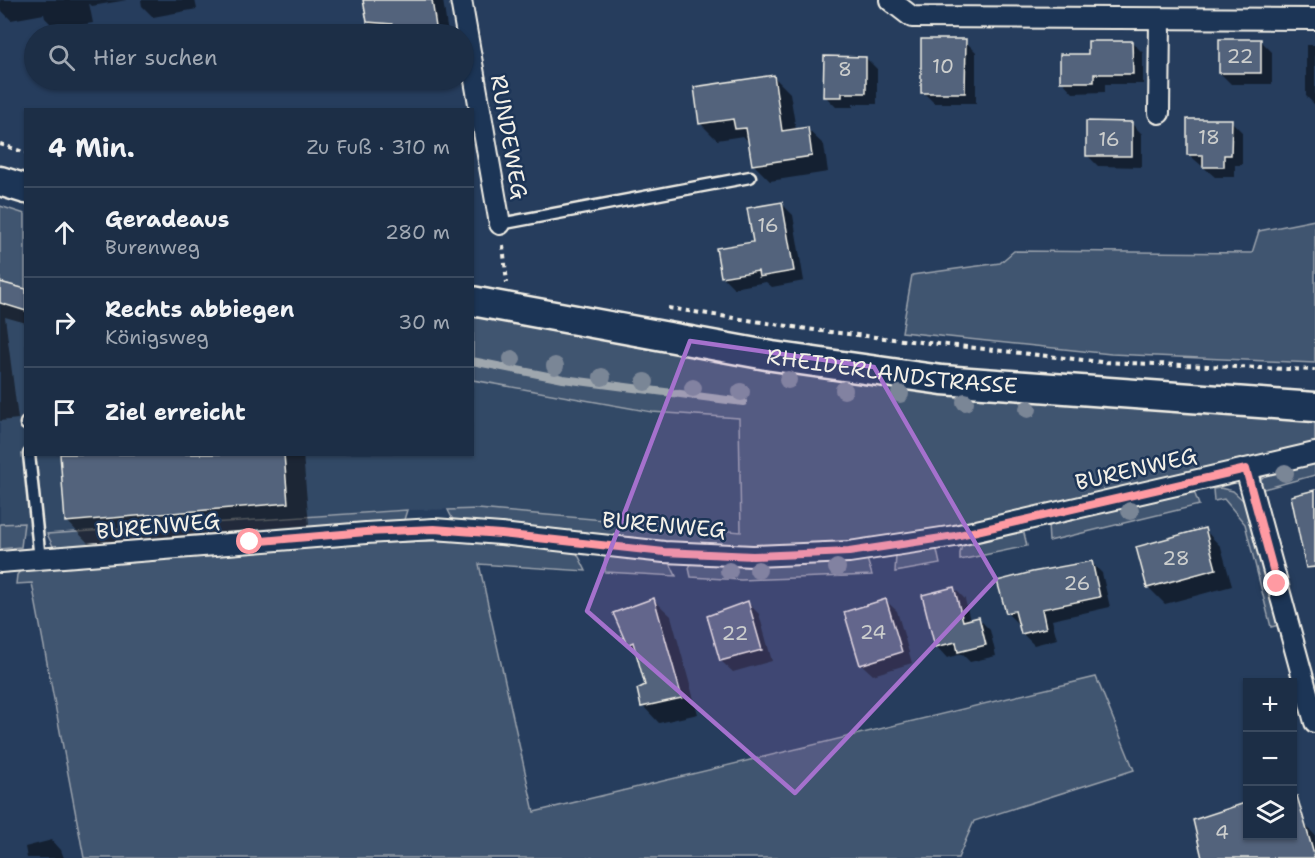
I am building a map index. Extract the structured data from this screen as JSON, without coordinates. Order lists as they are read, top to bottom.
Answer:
{
  "streets": {
    "main road": ["RHEIDERLANDSTRASSE"],
    "street": ["RUNDEWEG", "BURENWEG"]
  },
  "house_numbers": [
    "22",
    "10",
    "8",
    "18",
    "16",
    "16",
    "28",
    "26",
    "24",
    "22",
    "4"
  ],
  "page": {
    "search": "Hier suchen",
    "heading": ["4 Min.", "Zu Fuß · 310 m"],
    "list": [
      ["Geradeaus", "Burenweg", "280 m"],
      ["Rechts abbiegen", "Königsweg", "30 m"],
      "Ziel erreicht"
    ],
    "map_buttons": ["+", "−"]
  }
}
